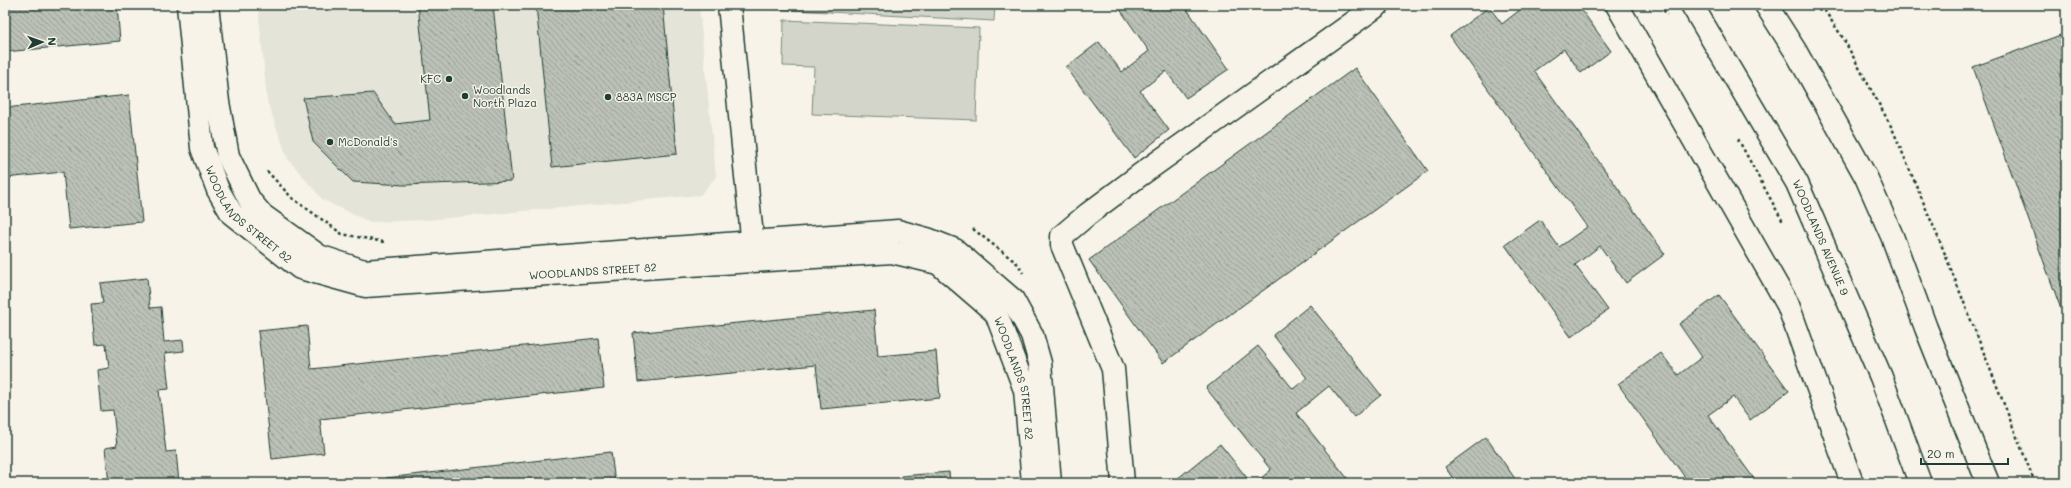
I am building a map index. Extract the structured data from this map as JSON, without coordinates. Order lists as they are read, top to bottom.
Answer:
{
  "streets": {
    "street": ["WOODLANDS STREET 82", "WOODLANDS AVENUE 9"]
  },
  "places": [
    "KFC",
    "Woodlands North Plaza",
    "883A MSCP",
    "McDonald's"
  ],
  "scale_bar": "20 m",
  "north": "right"
}
